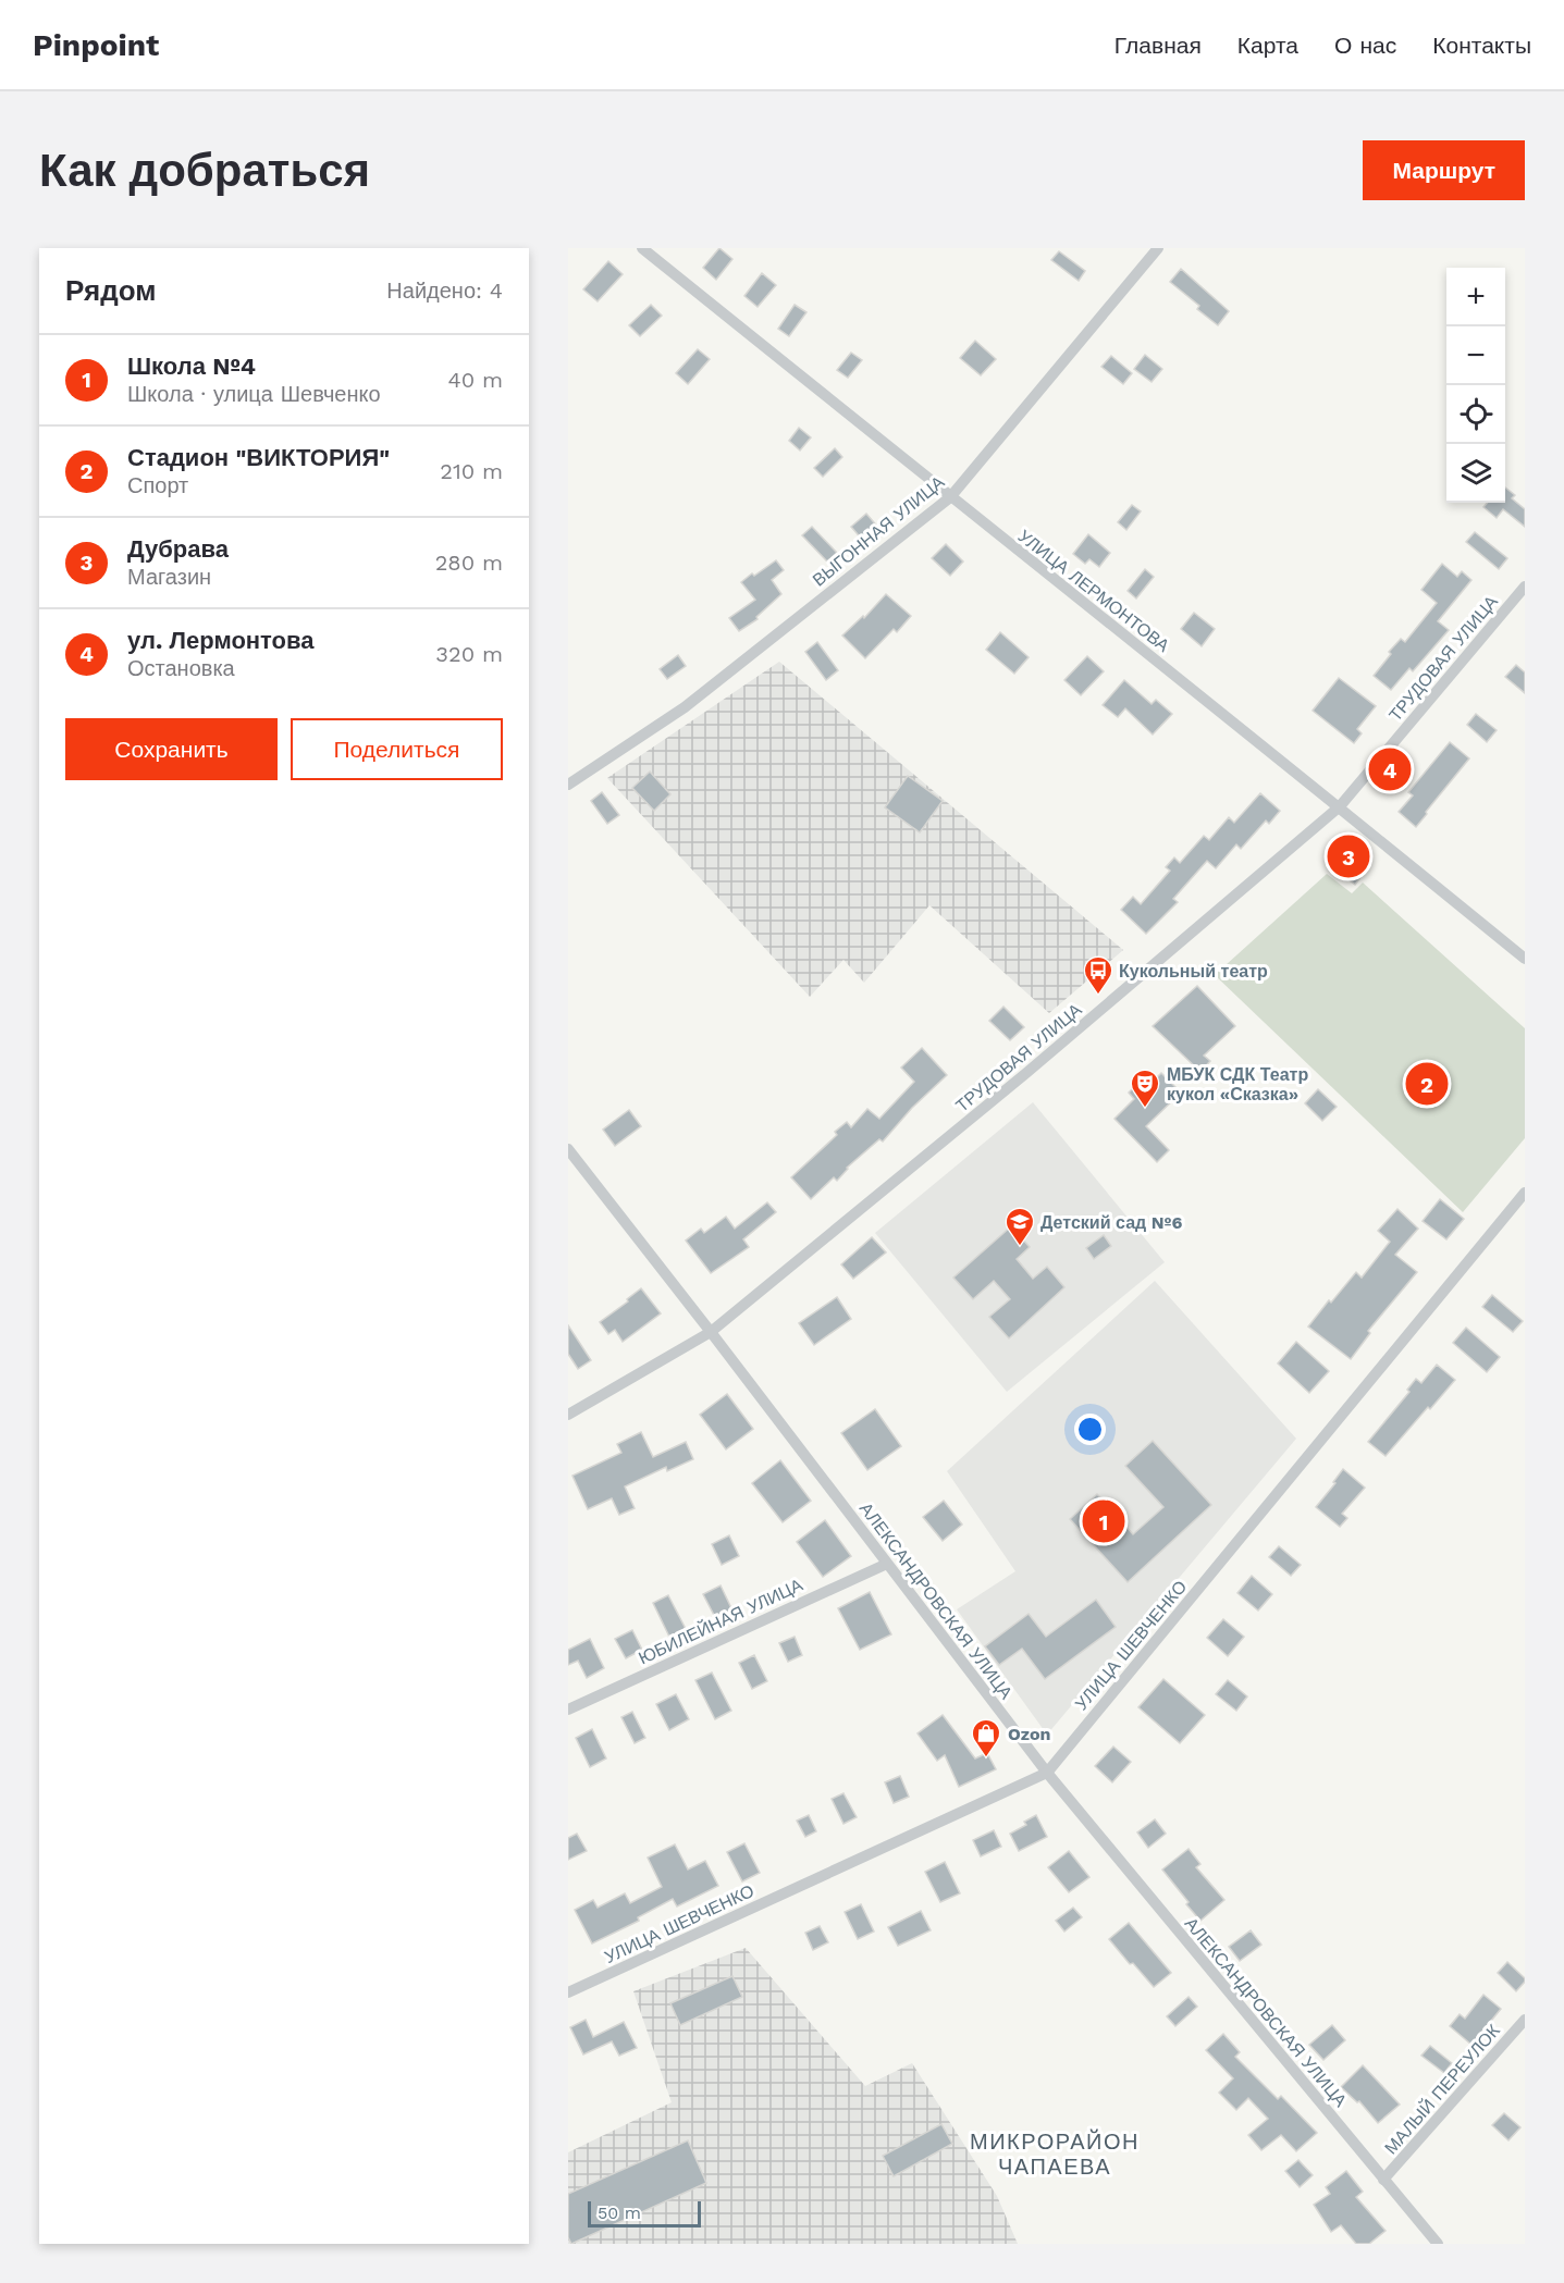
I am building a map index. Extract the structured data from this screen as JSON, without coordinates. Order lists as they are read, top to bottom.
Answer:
{
  "streets": {
    "street": [
      "ВЫГОННАЯ УЛИЦА",
      "УЛИЦА ЛЕРМОНТОВА",
      "ТРУДОВАЯ УЛИЦА",
      "АЛЕКСАНДРОВСКАЯ УЛИЦА",
      "ЮБИЛЕЙНАЯ УЛИЦА",
      "УЛИЦА ШЕВЧЕНКО",
      "МАЛЫЙ ПЕРЕУЛОК"
    ]
  },
  "crossings": [
    ["ВЫГОННАЯ УЛИЦА", "УЛИЦА ЛЕРМОНТОВА"],
    ["УЛИЦА ЛЕРМОНТОВА", "ТРУДОВАЯ УЛИЦА"],
    ["ТРУДОВАЯ УЛИЦА", "АЛЕКСАНДРОВСКАЯ УЛИЦА"],
    ["АЛЕКСАНДРОВСКАЯ УЛИЦА", "ЮБИЛЕЙНАЯ УЛИЦА"],
    ["АЛЕКСАНДРОВСКАЯ УЛИЦА", "УЛИЦА ШЕВЧЕНКО"],
    ["АЛЕКСАНДРОВСКАЯ УЛИЦА", "МАЛЫЙ ПЕРЕУЛОК"]
  ],
  "districts": ["МИКРОРАЙОН ЧАПАЕВА"],
  "places": {
    "bus stop": ["Кукольный театр"],
    "theatre": ["МБУК СДК Театр кукол «Сказка»"],
    "school or university": ["Детский сад №6"],
    "shop": ["Ozon"]
  },
  "scale_bar": "50 m",
  "page": {
    "header": "Pinpoint",
    "nav": [
      "Главная",
      "Карта",
      "О нас",
      "Контакты"
    ],
    "buttons": [
      "Маршрут",
      ["Сохранить", "Поделиться"]
    ],
    "title": "Как добраться",
    "heading": ["Рядом", "Найдено: 4"],
    "map_buttons": ["+", "−"],
    "list": [
      {
        "mark": "1",
        "name": "Школа №4",
        "note": "Школа · улица Шевченко",
        "value": "40 m"
      },
      {
        "mark": "2",
        "name": "Стадион \"ВИКТОРИЯ\"",
        "note": "Спорт",
        "value": "210 m"
      },
      {
        "mark": "3",
        "name": "Дубрава",
        "note": "Магазин",
        "value": "280 m"
      },
      {
        "mark": "4",
        "name": "ул. Лермонтова",
        "note": "Остановка",
        "value": "320 m"
      }
    ],
    "pins": [
      "4",
      "3",
      "2",
      "1"
    ],
    "scale": "50 m"
  }
}
